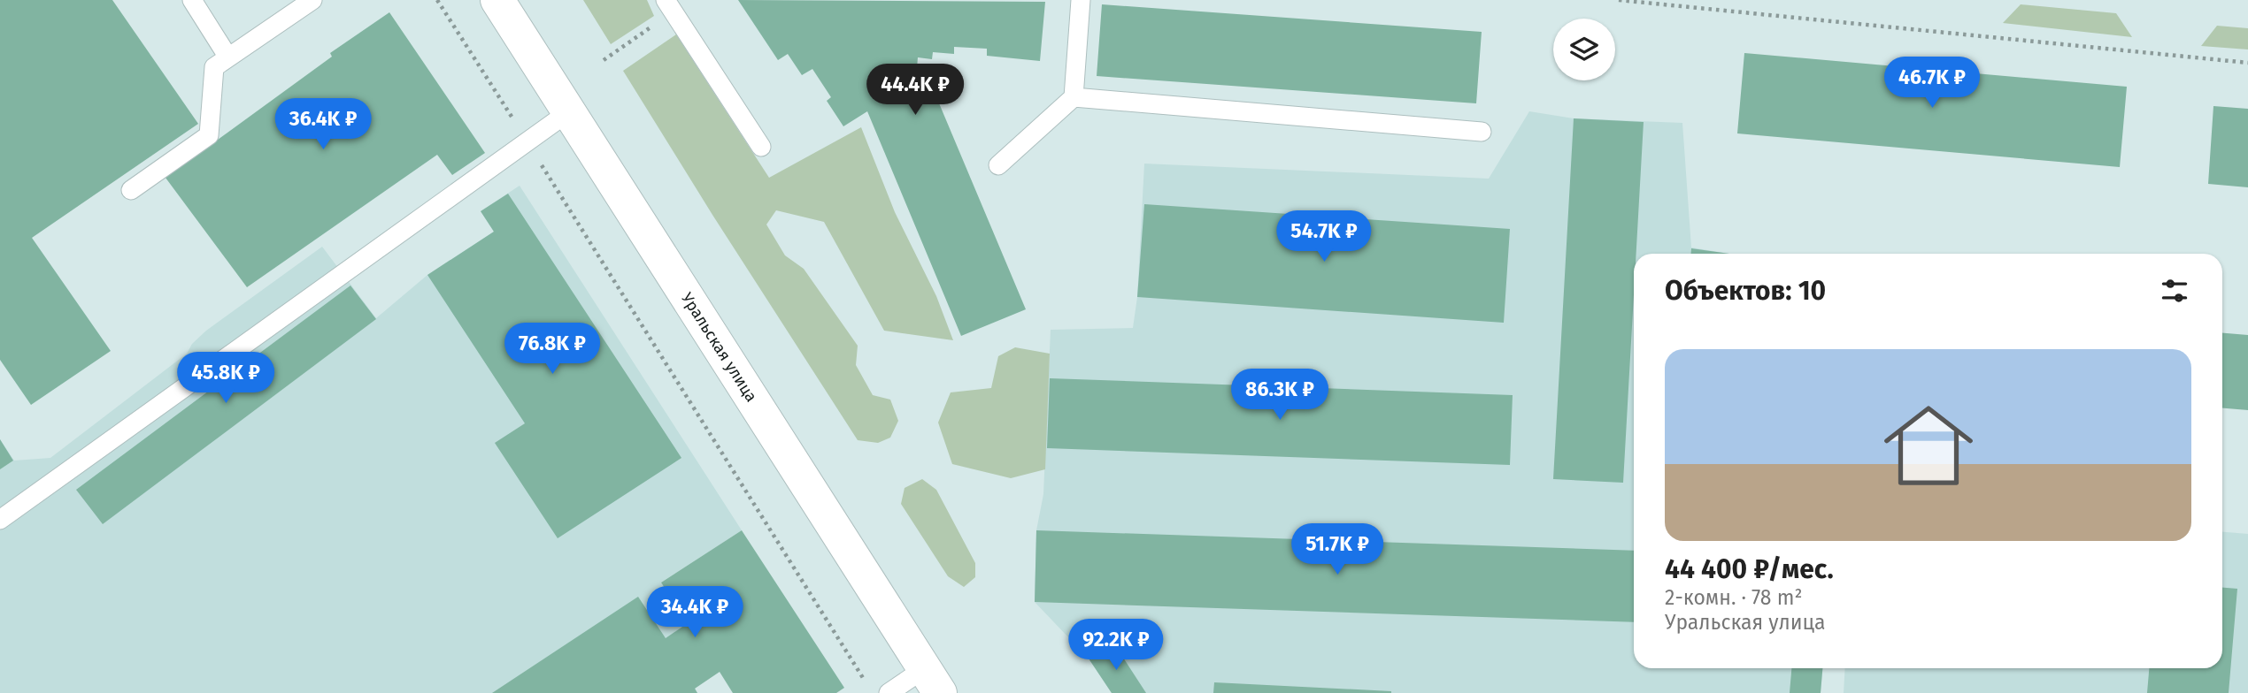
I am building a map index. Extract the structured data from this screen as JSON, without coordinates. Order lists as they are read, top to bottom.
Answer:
{
  "streets": {
    "street": ["Уральская улица"]
  },
  "page": {
    "price": [
      "46.7K ₽",
      "44.4K ₽",
      "36.4K ₽",
      "54.7K ₽",
      "76.8K ₽",
      "45.8K ₽",
      "86.3K ₽",
      "51.7K ₽",
      "34.4K ₽",
      "92.2K ₽"
    ],
    "heading": "Объектов: 10",
    "list": [
      {
        "name": "44 400 ₽/мес.",
        "note": "2-комн. · 78 m² · Уральская улица"
      }
    ]
  }
}
